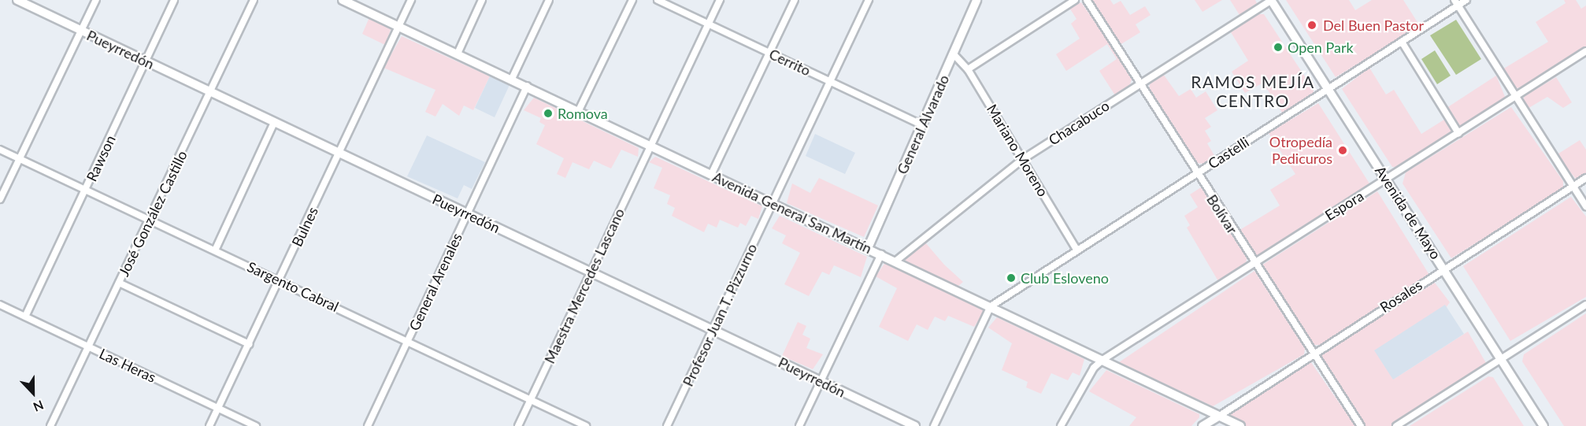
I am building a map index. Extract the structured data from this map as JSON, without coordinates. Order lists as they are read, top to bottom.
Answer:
{
  "streets": {
    "street": [
      "Pueyrredón",
      "Cerrito",
      "Chacabuco",
      "General Alvarado",
      "Mariano Moreno",
      "Castelli",
      "Rawson",
      "Espora",
      "Avenida General San Martín",
      "Avenida de Mayo",
      "José González Castillo",
      "Bolívar",
      "Bulnes",
      "General Arenales",
      "Maestra Mercedes Lascano",
      "Sargento Cabral",
      "Rosales",
      "Profesor Juan T. Pizzurno",
      "Las Heras"
    ]
  },
  "crossings": [
    ["Pueyrredón", "Rawson"],
    ["Pueyrredón", "José González Castillo"],
    ["Pueyrredón", "Bulnes"],
    ["Pueyrredón", "General Arenales"],
    ["Pueyrredón", "Maestra Mercedes Lascano"],
    ["Pueyrredón", "Profesor Juan T. Pizzurno"],
    ["Cerrito", "General Alvarado"],
    ["Cerrito", "Maestra Mercedes Lascano"],
    ["Cerrito", "Profesor Juan T. Pizzurno"],
    ["Chacabuco", "Mariano Moreno"],
    ["Chacabuco", "Avenida General San Martín"],
    ["Chacabuco", "Avenida de Mayo"],
    ["Chacabuco", "Bolívar"],
    ["General Alvarado", "Mariano Moreno"],
    ["General Alvarado", "Avenida General San Martín"],
    ["Mariano Moreno", "Castelli"],
    ["Castelli", "Avenida General San Martín"],
    ["Castelli", "Avenida de Mayo"],
    ["Castelli", "Bolívar"],
    ["Rawson", "Sargento Cabral"],
    ["Rawson", "Las Heras"],
    ["Espora", "Avenida General San Martín"],
    ["Espora", "Avenida de Mayo"],
    ["Espora", "Bolívar"],
    ["Avenida General San Martín", "Bulnes"],
    ["Avenida General San Martín", "General Arenales"],
    ["Avenida General San Martín", "Maestra Mercedes Lascano"],
    ["Avenida General San Martín", "Rosales"],
    ["Avenida General San Martín", "Profesor Juan T. Pizzurno"],
    ["Avenida de Mayo", "Rosales"],
    ["José González Castillo", "Sargento Cabral"],
    ["José González Castillo", "Las Heras"],
    ["Bolívar", "Rosales"],
    ["Bulnes", "Sargento Cabral"],
    ["Bulnes", "Las Heras"],
    ["General Arenales", "Sargento Cabral"],
    ["Maestra Mercedes Lascano", "Sargento Cabral"]
  ],
  "districts": ["RAMOS MEJÍA CENTRO"],
  "places": [
    "Del Buen Pastor",
    "Open Park",
    "Romova",
    "Otropedía Pedicuros",
    "Club Esloveno"
  ],
  "north": "bottom"
}
